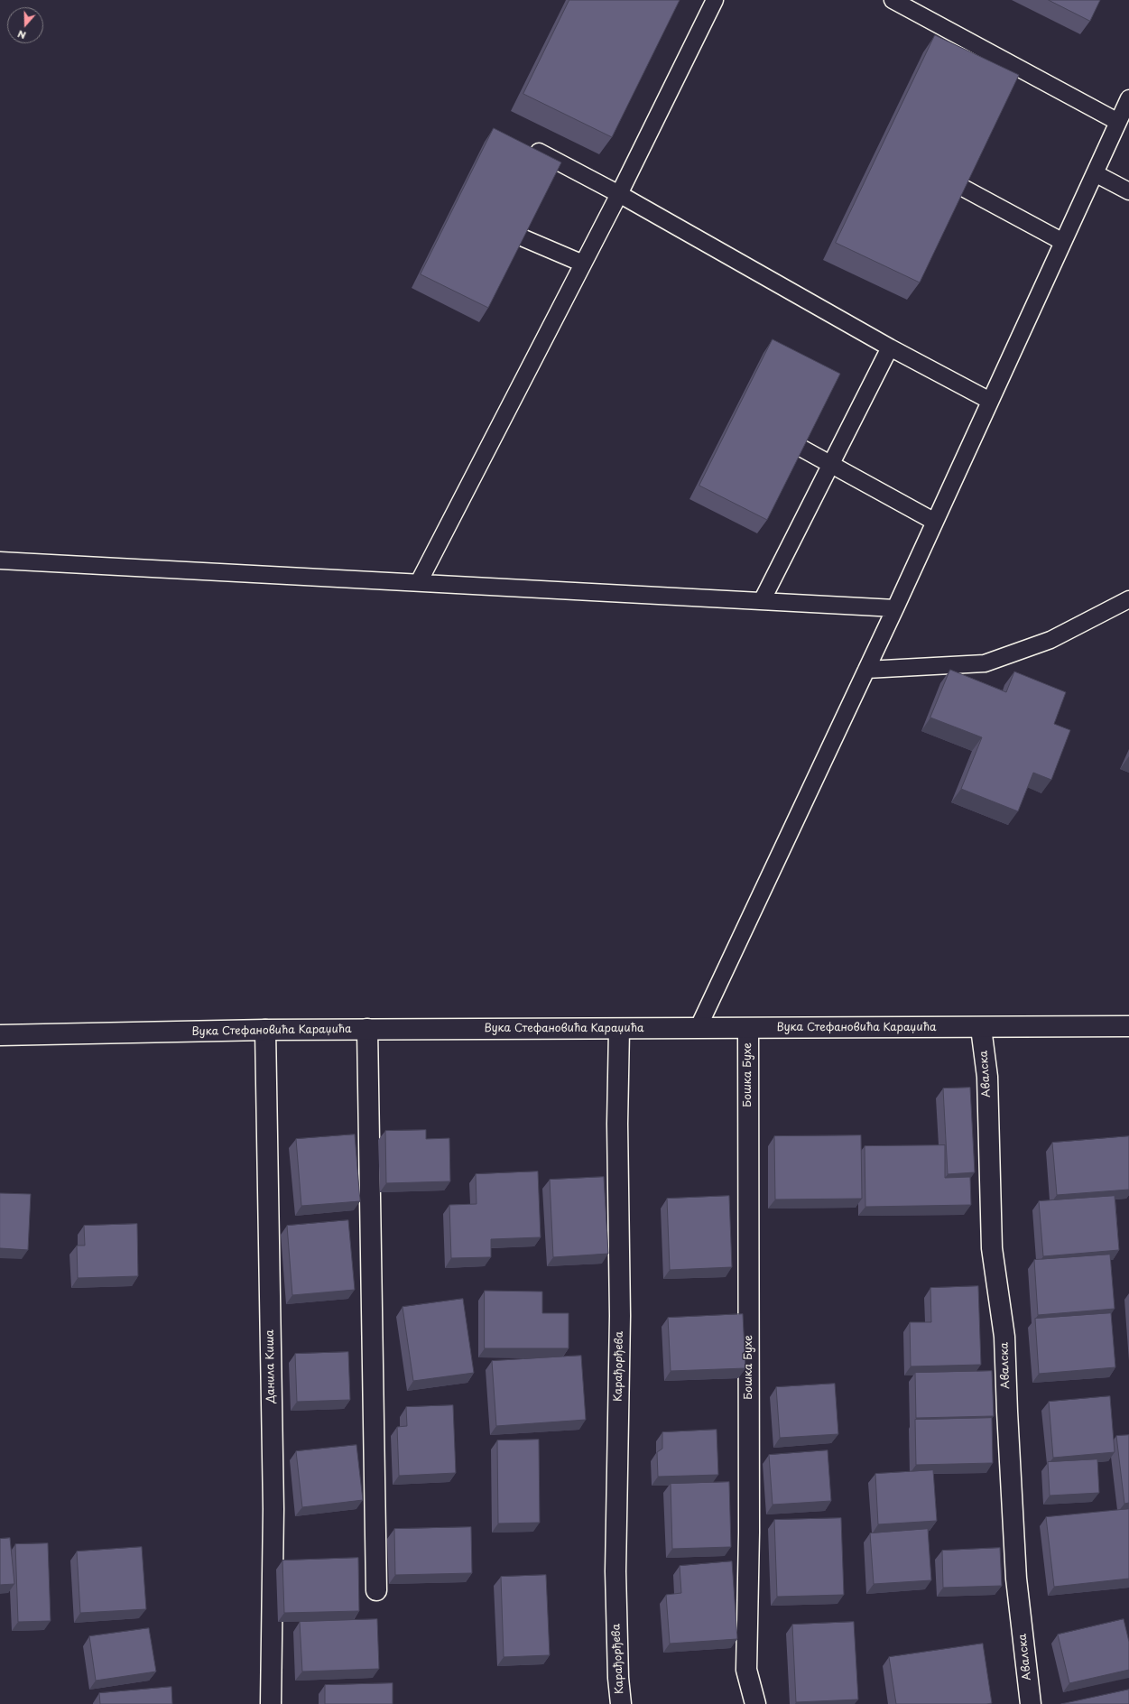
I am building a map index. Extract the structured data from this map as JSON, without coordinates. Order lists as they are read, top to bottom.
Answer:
{
  "streets": {
    "street": [
      "Вука Стефановића Караџића",
      "Авалска",
      "Бошка Бухе",
      "Данила Киша",
      "Карађорђева"
    ]
  },
  "crossings": [
    ["Вука Стефановића Караџића", "Авалска"],
    ["Вука Стефановића Караџића", "Бошка Бухе"],
    ["Вука Стефановића Караџића", "Данила Киша"],
    ["Вука Стефановића Караџића", "Карађорђева"]
  ],
  "north": "bottom"
}
